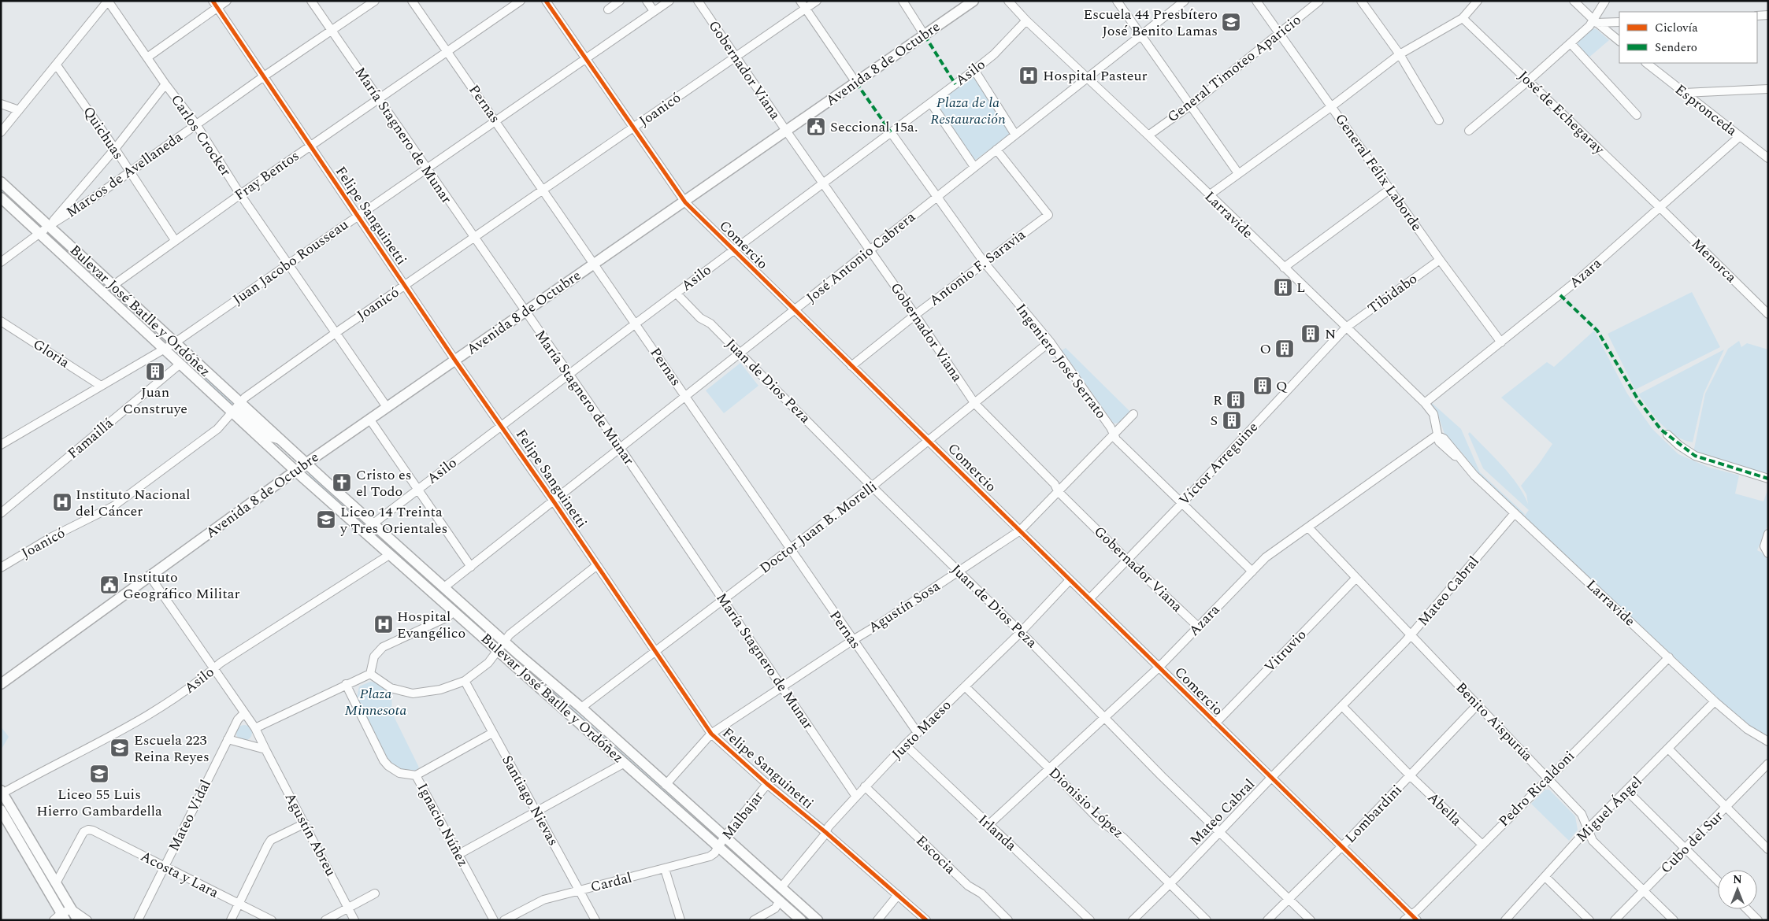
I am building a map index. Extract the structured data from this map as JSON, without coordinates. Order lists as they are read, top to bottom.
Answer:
{
  "streets": {
    "main road": ["Avenida 8 de Octubre", "Bulevar José Batlle y Ordóñez"],
    "street": [
      "General Timoteo Aparicio",
      "Gobernador Viana",
      "Asilo",
      "Pernas",
      "Joanicó",
      "Espronceda",
      "José de Echegaray",
      "Quichuas",
      "Carlos Crocker",
      "María Stagnero de Munar",
      "General Félix Laborde",
      "Marcos de Avellaneda",
      "Fray Bentos",
      "Larravide",
      "Felipe Sanguinetti",
      "Comercio",
      "José Antonio Cabrera",
      "Menorca",
      "Juan Jacobo Rousseau",
      "Antonio F. Saravia",
      "Azara",
      "Tibidabo",
      "Gloria",
      "Ingeniero José Serrato",
      "Juan de Dios Peza",
      "Famaillá",
      "Víctor Arreguine",
      "Doctor Juan B. Morelli",
      "Mateo Cabral",
      "Agustín Sosa",
      "Vitruvio",
      "Benito Aispurúa",
      "Justo Maeso",
      "Pedro Ricaldoni",
      "Santiago Nievas",
      "Dionisio López",
      "Abella",
      "Miguel Ángel",
      "Lombardini",
      "Mateo Vidal",
      "Malbajar",
      "Ignacio Núñez",
      "Irlanda",
      "Agustín Abreu",
      "Cubo del Sur",
      "Escocia",
      "Acosta y Lara",
      "Cardal"
    ]
  },
  "crossings": [
    ["Avenida 8 de Octubre", "Gobernador Viana"],
    ["Avenida 8 de Octubre", "Pernas"],
    ["Avenida 8 de Octubre", "Carlos Crocker"],
    ["Avenida 8 de Octubre", "María Stagnero de Munar"],
    ["Avenida 8 de Octubre", "Felipe Sanguinetti"],
    ["Avenida 8 de Octubre", "Comercio"],
    ["Avenida 8 de Octubre", "Bulevar José Batlle y Ordóñez"],
    ["Avenida 8 de Octubre", "Agustín Abreu"],
    ["General Timoteo Aparicio", "General Félix Laborde"],
    ["General Timoteo Aparicio", "Larravide"],
    ["Gobernador Viana", "Asilo"],
    ["Gobernador Viana", "Joanicó"],
    ["Gobernador Viana", "José Antonio Cabrera"],
    ["Gobernador Viana", "Antonio F. Saravia"],
    ["Gobernador Viana", "Azara"],
    ["Gobernador Viana", "Víctor Arreguine"],
    ["Gobernador Viana", "Doctor Juan B. Morelli"],
    ["Gobernador Viana", "Agustín Sosa"],
    ["Asilo", "Pernas"],
    ["Asilo", "María Stagnero de Munar"],
    ["Asilo", "Larravide"],
    ["Asilo", "Felipe Sanguinetti"],
    ["Asilo", "Comercio"],
    ["Asilo", "Bulevar José Batlle y Ordóñez"],
    ["Asilo", "Ingeniero José Serrato"],
    ["Asilo", "Juan de Dios Peza"],
    ["Asilo", "Agustín Abreu"],
    ["Pernas", "Joanicó"],
    ["Pernas", "Fray Bentos"],
    ["Pernas", "José Antonio Cabrera"],
    ["Pernas", "Juan Jacobo Rousseau"],
    ["Pernas", "Doctor Juan B. Morelli"],
    ["Pernas", "Agustín Sosa"],
    ["Pernas", "Justo Maeso"],
    ["Joanicó", "Carlos Crocker"],
    ["Joanicó", "María Stagnero de Munar"],
    ["Joanicó", "Felipe Sanguinetti"],
    ["Joanicó", "Comercio"],
    ["Joanicó", "Bulevar José Batlle y Ordóñez"],
    ["Espronceda", "Azara"],
    ["José de Echegaray", "Menorca"],
    ["José de Echegaray", "Azara"],
    ["Quichuas", "Marcos de Avellaneda"],
    ["Quichuas", "Fray Bentos"],
    ["Carlos Crocker", "Marcos de Avellaneda"],
    ["Carlos Crocker", "Fray Bentos"],
    ["Carlos Crocker", "Juan Jacobo Rousseau"],
    ["María Stagnero de Munar", "Marcos de Avellaneda"],
    ["María Stagnero de Munar", "Fray Bentos"],
    ["María Stagnero de Munar", "José Antonio Cabrera"],
    ["María Stagnero de Munar", "Juan Jacobo Rousseau"],
    ["María Stagnero de Munar", "Doctor Juan B. Morelli"],
    ["María Stagnero de Munar", "Agustín Sosa"],
    ["María Stagnero de Munar", "Justo Maeso"],
    ["General Félix Laborde", "Azara"],
    ["General Félix Laborde", "Tibidabo"],
    ["Marcos de Avellaneda", "Felipe Sanguinetti"],
    ["Marcos de Avellaneda", "Bulevar José Batlle y Ordóñez"],
    ["Fray Bentos", "Felipe Sanguinetti"],
    ["Fray Bentos", "Bulevar José Batlle y Ordóñez"],
    ["Larravide", "José Antonio Cabrera"],
    ["Larravide", "Azara"],
    ["Larravide", "Tibidabo"],
    ["Larravide", "Víctor Arreguine"],
    ["Larravide", "Mateo Cabral"],
    ["Larravide", "Pedro Ricaldoni"],
    ["Larravide", "Miguel Ángel"],
    ["Felipe Sanguinetti", "José Antonio Cabrera"],
    ["Felipe Sanguinetti", "Juan Jacobo Rousseau"],
    ["Felipe Sanguinetti", "Doctor Juan B. Morelli"],
    ["Felipe Sanguinetti", "Agustín Sosa"],
    ["Felipe Sanguinetti", "Justo Maeso"],
    ["Felipe Sanguinetti", "Malbajar"],
    ["Comercio", "José Antonio Cabrera"],
    ["Comercio", "Juan Jacobo Rousseau"],
    ["Comercio", "Antonio F. Saravia"],
    ["Comercio", "Azara"],
    ["Comercio", "Víctor Arreguine"],
    ["Comercio", "Doctor Juan B. Morelli"],
    ["Comercio", "Mateo Cabral"],
    ["Comercio", "Agustín Sosa"],
    ["Comercio", "Vitruvio"],
    ["Comercio", "Justo Maeso"],
    ["Comercio", "Pedro Ricaldoni"],
    ["Comercio", "Lombardini"],
    ["José Antonio Cabrera", "Antonio F. Saravia"],
    ["José Antonio Cabrera", "Bulevar José Batlle y Ordóñez"],
    ["José Antonio Cabrera", "Ingeniero José Serrato"],
    ["José Antonio Cabrera", "Juan de Dios Peza"],
    ["Menorca", "Azara"],
    ["Juan Jacobo Rousseau", "Bulevar José Batlle y Ordóñez"],
    ["Juan Jacobo Rousseau", "Gloria"],
    ["Antonio F. Saravia", "Ingeniero José Serrato"],
    ["Azara", "Ingeniero José Serrato"],
    ["Azara", "Juan de Dios Peza"],
    ["Azara", "Benito Aispurúa"],
    ["Azara", "Dionisio López"],
    ["Azara", "Irlanda"],
    ["Tibidabo", "Víctor Arreguine"],
    ["Bulevar José Batlle y Ordóñez", "Famaillá"],
    ["Bulevar José Batlle y Ordóñez", "Doctor Juan B. Morelli"],
    ["Bulevar José Batlle y Ordóñez", "Agustín Sosa"],
    ["Bulevar José Batlle y Ordóñez", "Justo Maeso"],
    ["Bulevar José Batlle y Ordóñez", "Malbajar"],
    ["Bulevar José Batlle y Ordóñez", "Cardal"],
    ["Ingeniero José Serrato", "Víctor Arreguine"],
    ["Ingeniero José Serrato", "Doctor Juan B. Morelli"],
    ["Ingeniero José Serrato", "Agustín Sosa"],
    ["Juan de Dios Peza", "Doctor Juan B. Morelli"],
    ["Juan de Dios Peza", "Mateo Cabral"],
    ["Juan de Dios Peza", "Agustín Sosa"],
    ["Juan de Dios Peza", "Justo Maeso"],
    ["Juan de Dios Peza", "Lombardini"],
    ["Mateo Cabral", "Benito Aispurúa"],
    ["Mateo Cabral", "Dionisio López"],
    ["Mateo Cabral", "Abella"],
    ["Vitruvio", "Benito Aispurúa"],
    ["Benito Aispurúa", "Pedro Ricaldoni"],
    ["Benito Aispurúa", "Miguel Ángel"],
    ["Benito Aispurúa", "Lombardini"],
    ["Benito Aispurúa", "Cubo del Sur"],
    ["Justo Maeso", "Dionisio López"],
    ["Justo Maeso", "Irlanda"],
    ["Justo Maeso", "Escocia"],
    ["Pedro Ricaldoni", "Abella"],
    ["Santiago Nievas", "Cardal"],
    ["Abella", "Lombardini"],
    ["Mateo Vidal", "Agustín Abreu"],
    ["Mateo Vidal", "Acosta y Lara"],
    ["Malbajar", "Cardal"]
  ],
  "parks": ["Plaza de la Restauración", "Plaza Minnesota"],
  "places": {
    "school or university": [
      "Escuela 44 Presbítero José Benito Lamas",
      "Liceo 14 Treinta y Tres Orientales",
      "Escuela 223 Reina Reyes",
      "Liceo 55 Luis Hierro Gambardella"
    ],
    "hospital": ["Hospital Pasteur", "Instituto Nacional del Cáncer", "Hospital Evangélico"],
    "public building": ["Seccional 15a.", "Instituto Geográfico Militar"],
    "building": [
      "L",
      "N",
      "O",
      "Juan Construye",
      "Q",
      "R",
      "S"
    ],
    "church": ["Cristo es el Todo"]
  },
  "legend": ["Ciclovía", "Sendero"],
  "north": "top"
}
